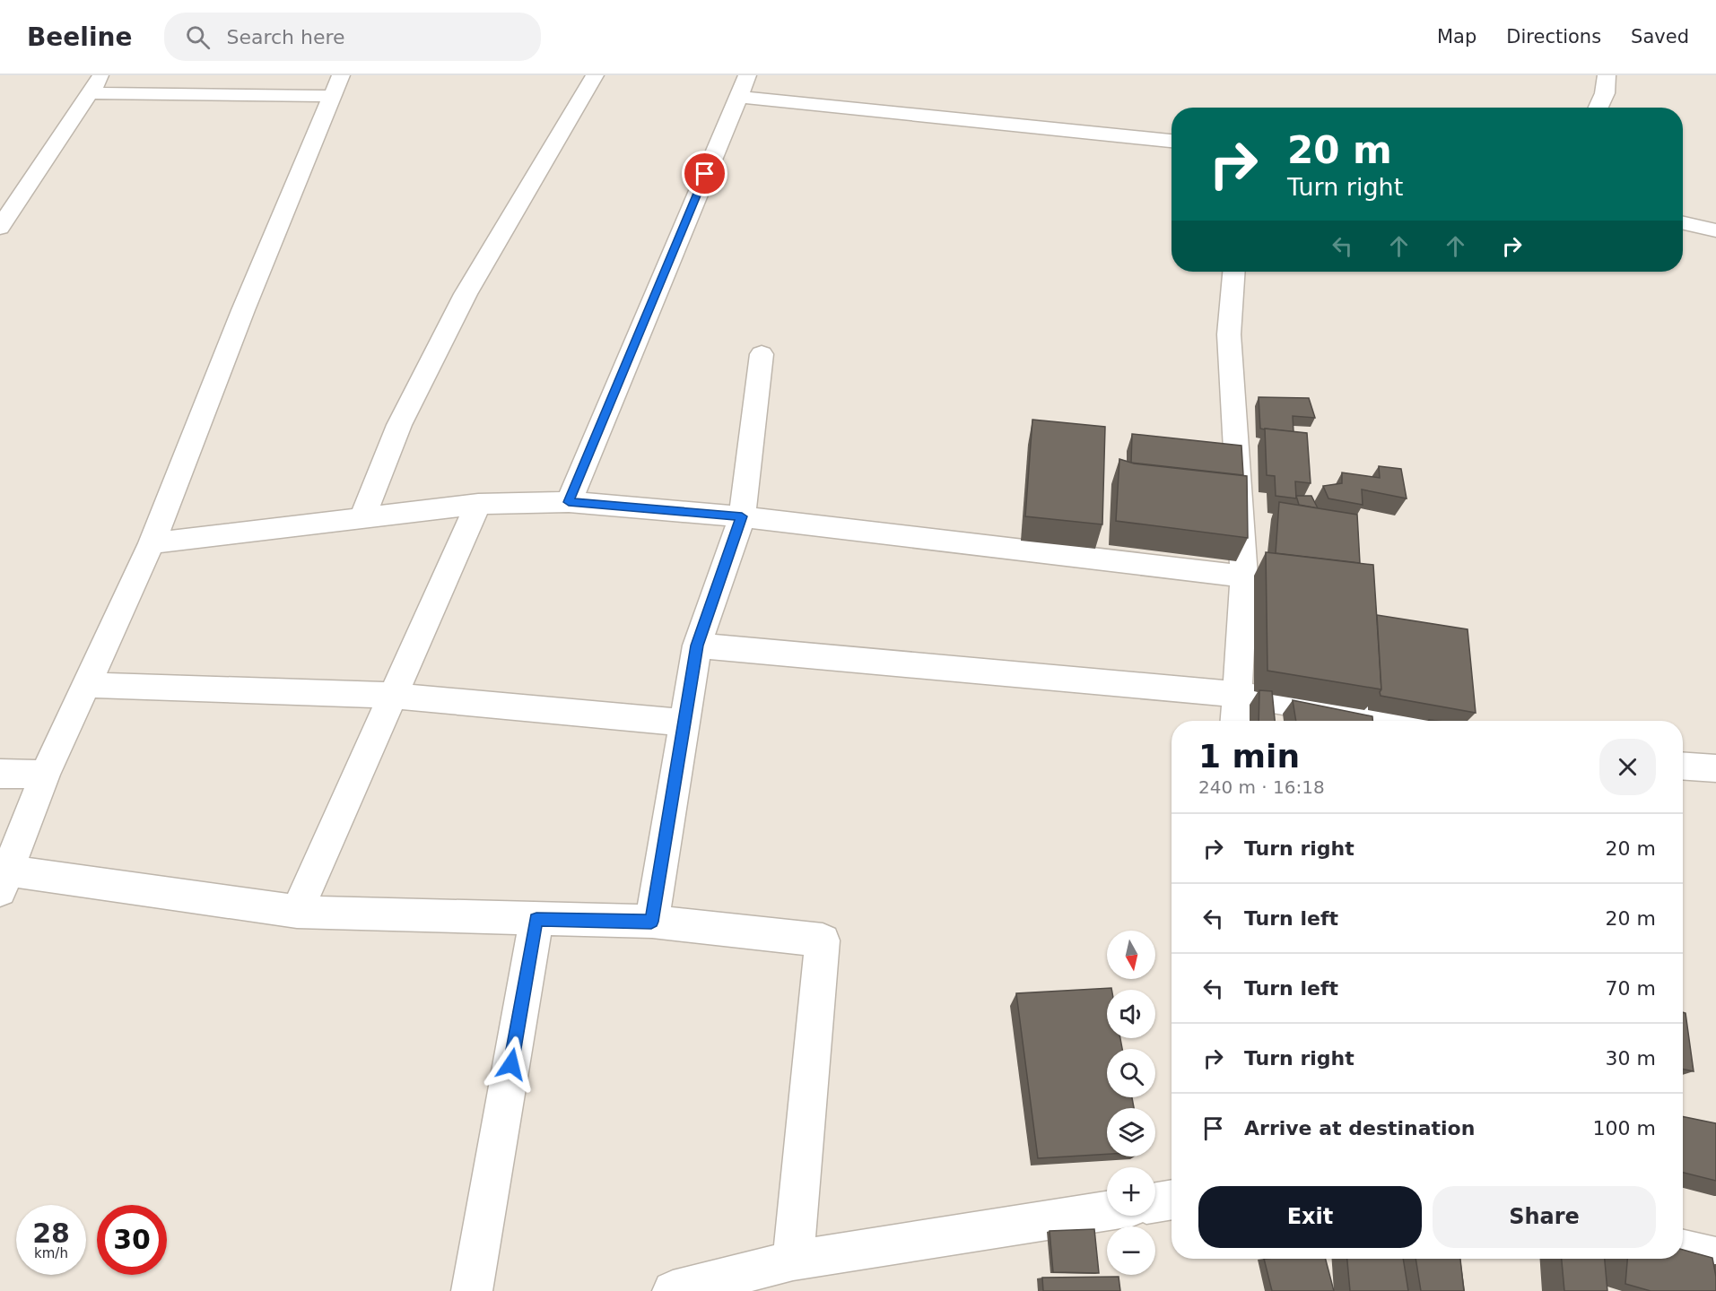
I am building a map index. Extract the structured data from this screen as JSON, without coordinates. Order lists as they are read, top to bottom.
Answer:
{
  "north": "bottom",
  "page": {
    "header": "Beeline",
    "search": "Search here",
    "nav": ["Map", "Directions", "Saved"],
    "turn": ["20 m", "Turn right"],
    "heading": ["1 min", "240 m · 16:18"],
    "list": [
      {
        "name": "Turn right",
        "value": "20 m"
      },
      {
        "name": "Turn left",
        "value": "20 m"
      },
      {
        "name": "Turn left",
        "value": "70 m"
      },
      {
        "name": "Turn right",
        "value": "30 m"
      },
      {
        "name": "Arrive at destination",
        "value": "100 m"
      }
    ],
    "map_buttons": ["+", "−"],
    "buttons": ["Exit", "Share"],
    "speed": "28 km/h",
    "limit": "30"
  }
}
